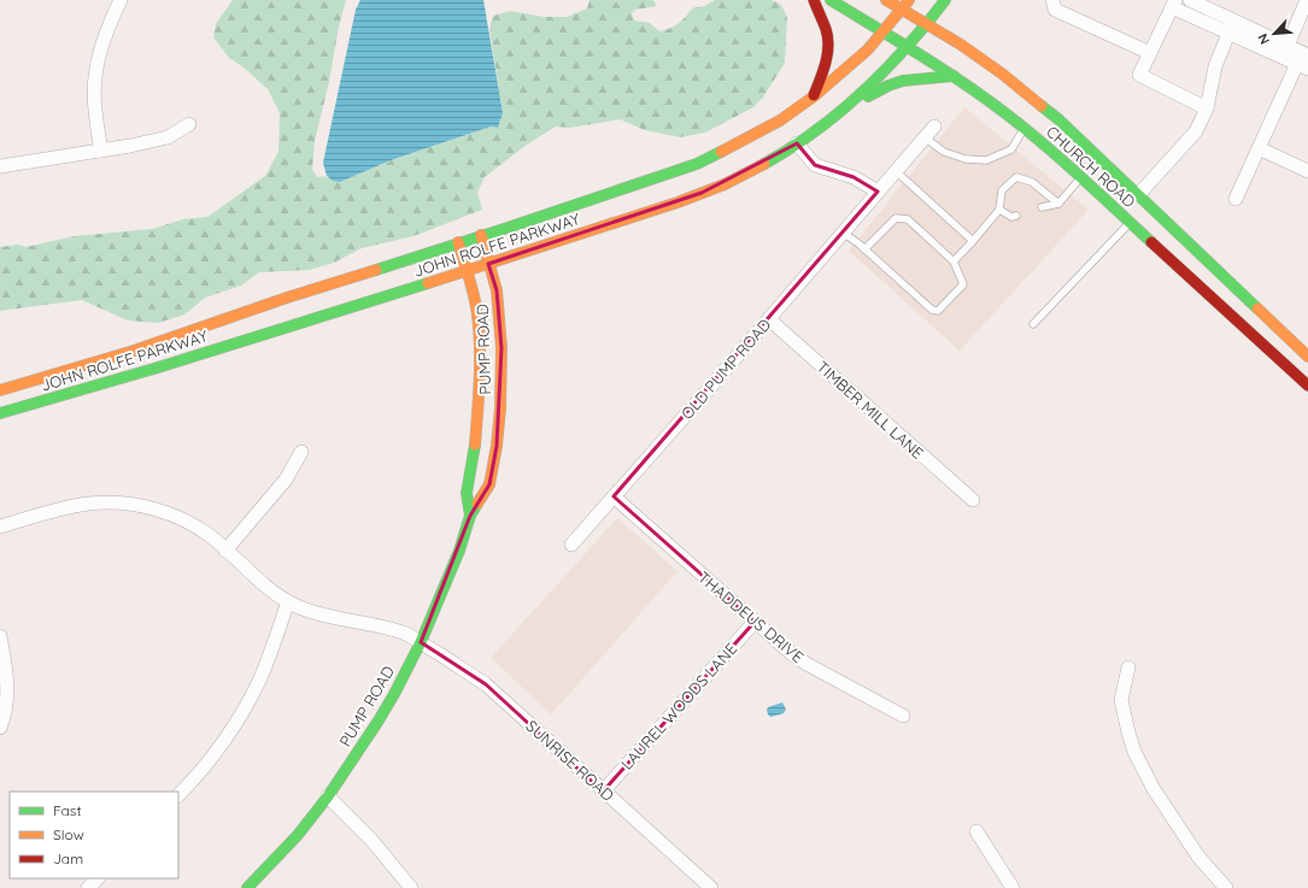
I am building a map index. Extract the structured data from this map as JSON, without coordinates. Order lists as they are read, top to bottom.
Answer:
{
  "streets": {
    "main road": ["CHURCH ROAD", "JOHN ROLFE PARKWAY", "PUMP ROAD"],
    "street": [
      "OLD PUMP ROAD",
      "TIMBER MILL LANE",
      "THADDEUS DRIVE",
      "LAUREL WOODS LANE",
      "SUNRISE ROAD"
    ]
  },
  "crossings": [
    ["CHURCH ROAD", "JOHN ROLFE PARKWAY"],
    ["JOHN ROLFE PARKWAY", "PUMP ROAD"],
    ["PUMP ROAD", "SUNRISE ROAD"],
    ["OLD PUMP ROAD", "TIMBER MILL LANE"],
    ["OLD PUMP ROAD", "THADDEUS DRIVE"],
    ["THADDEUS DRIVE", "LAUREL WOODS LANE"],
    ["LAUREL WOODS LANE", "SUNRISE ROAD"]
  ],
  "legend": ["Fast", "Slow", "Jam"],
  "north": "bottom left"
}
